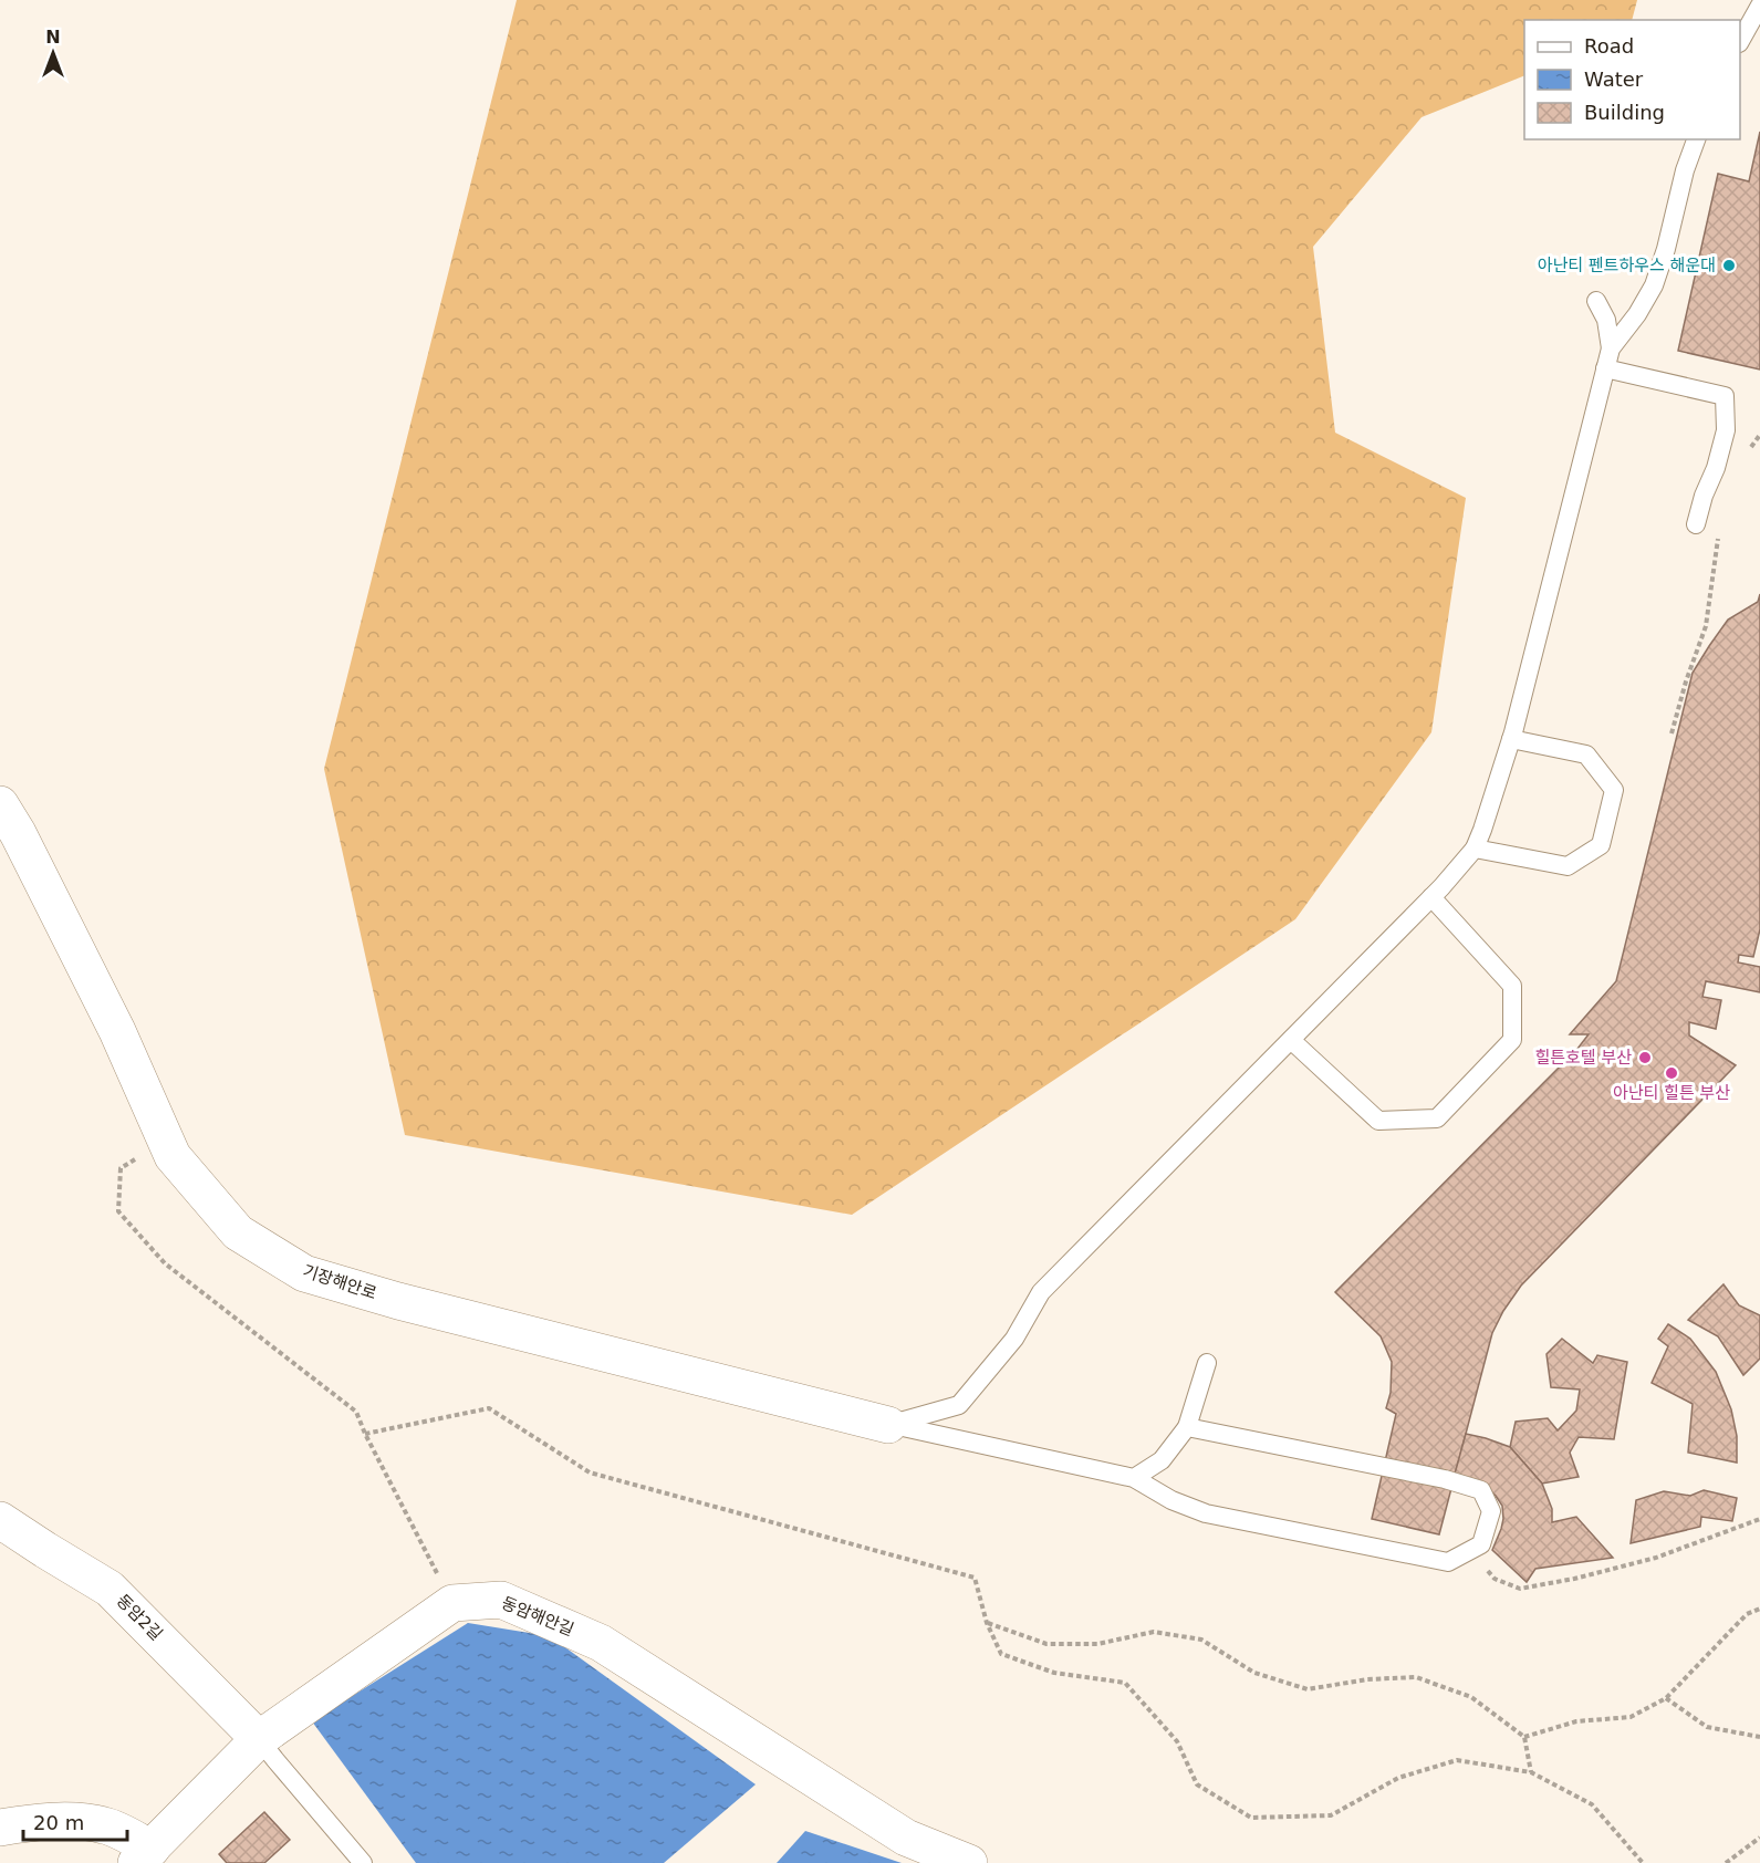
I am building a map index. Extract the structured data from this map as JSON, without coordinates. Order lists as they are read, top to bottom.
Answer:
{
  "streets": {
    "street": ["기장해안로", "동암해안길", "동암2길"]
  },
  "places": ["아난티 펜트하우스 해운대", "힐튼호텔 부산", "아난티 힐튼 부산"],
  "legend": ["Road", "Water", "Building"],
  "scale_bar": "20 m",
  "north": "top"
}
